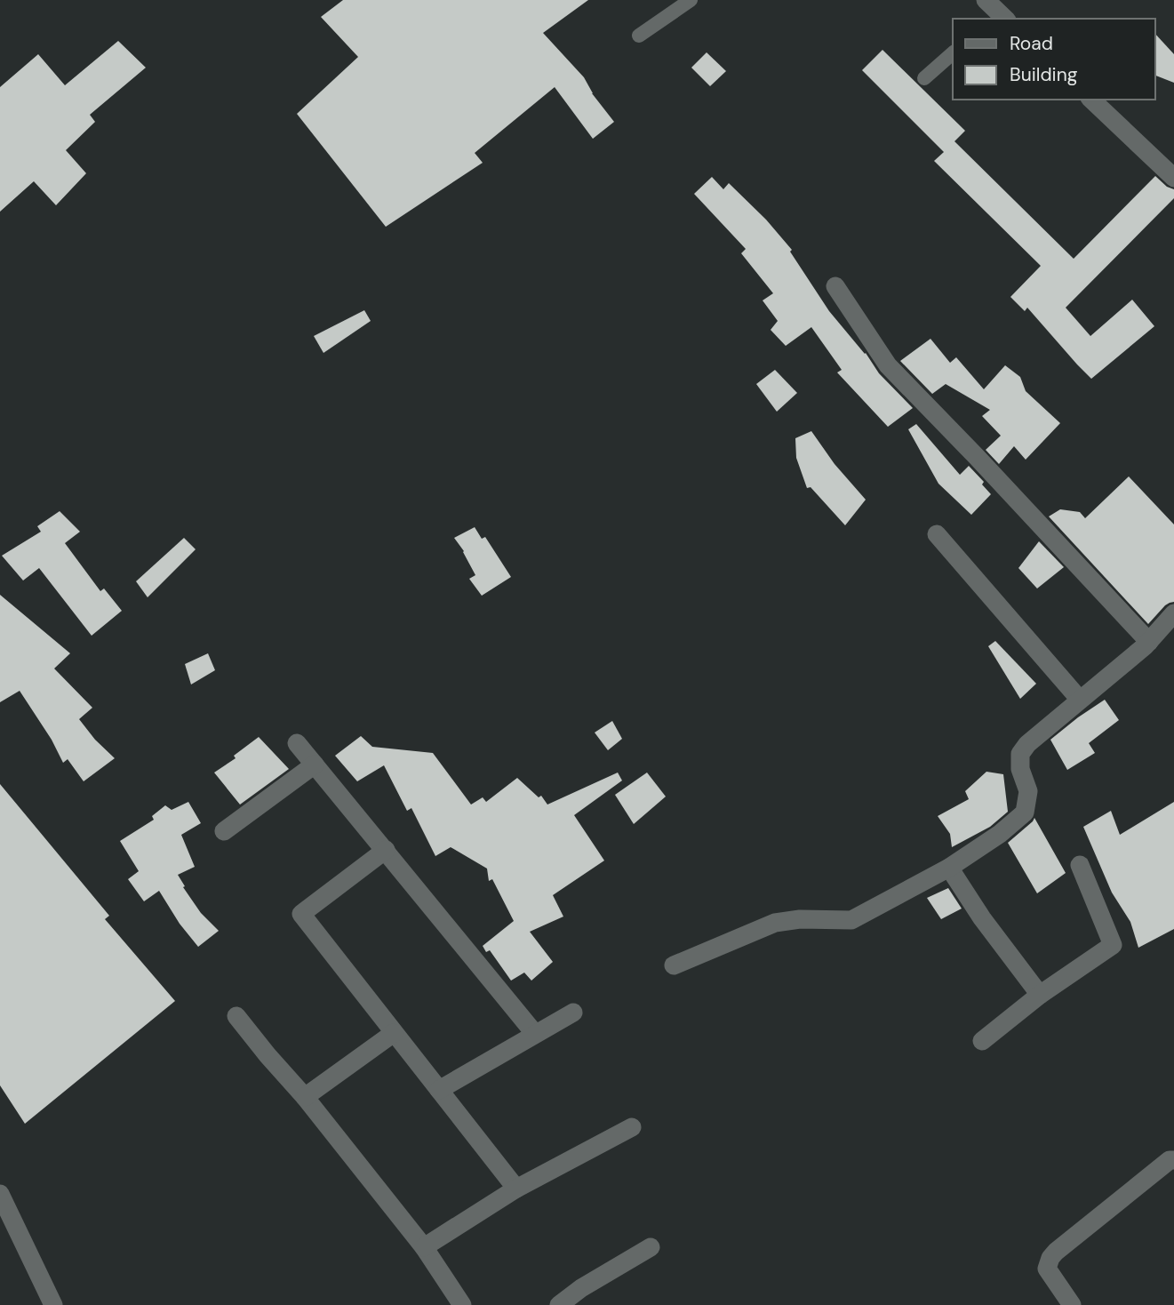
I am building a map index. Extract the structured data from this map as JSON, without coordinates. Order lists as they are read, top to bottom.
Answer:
{
  "legend": ["Road", "Building"]
}
